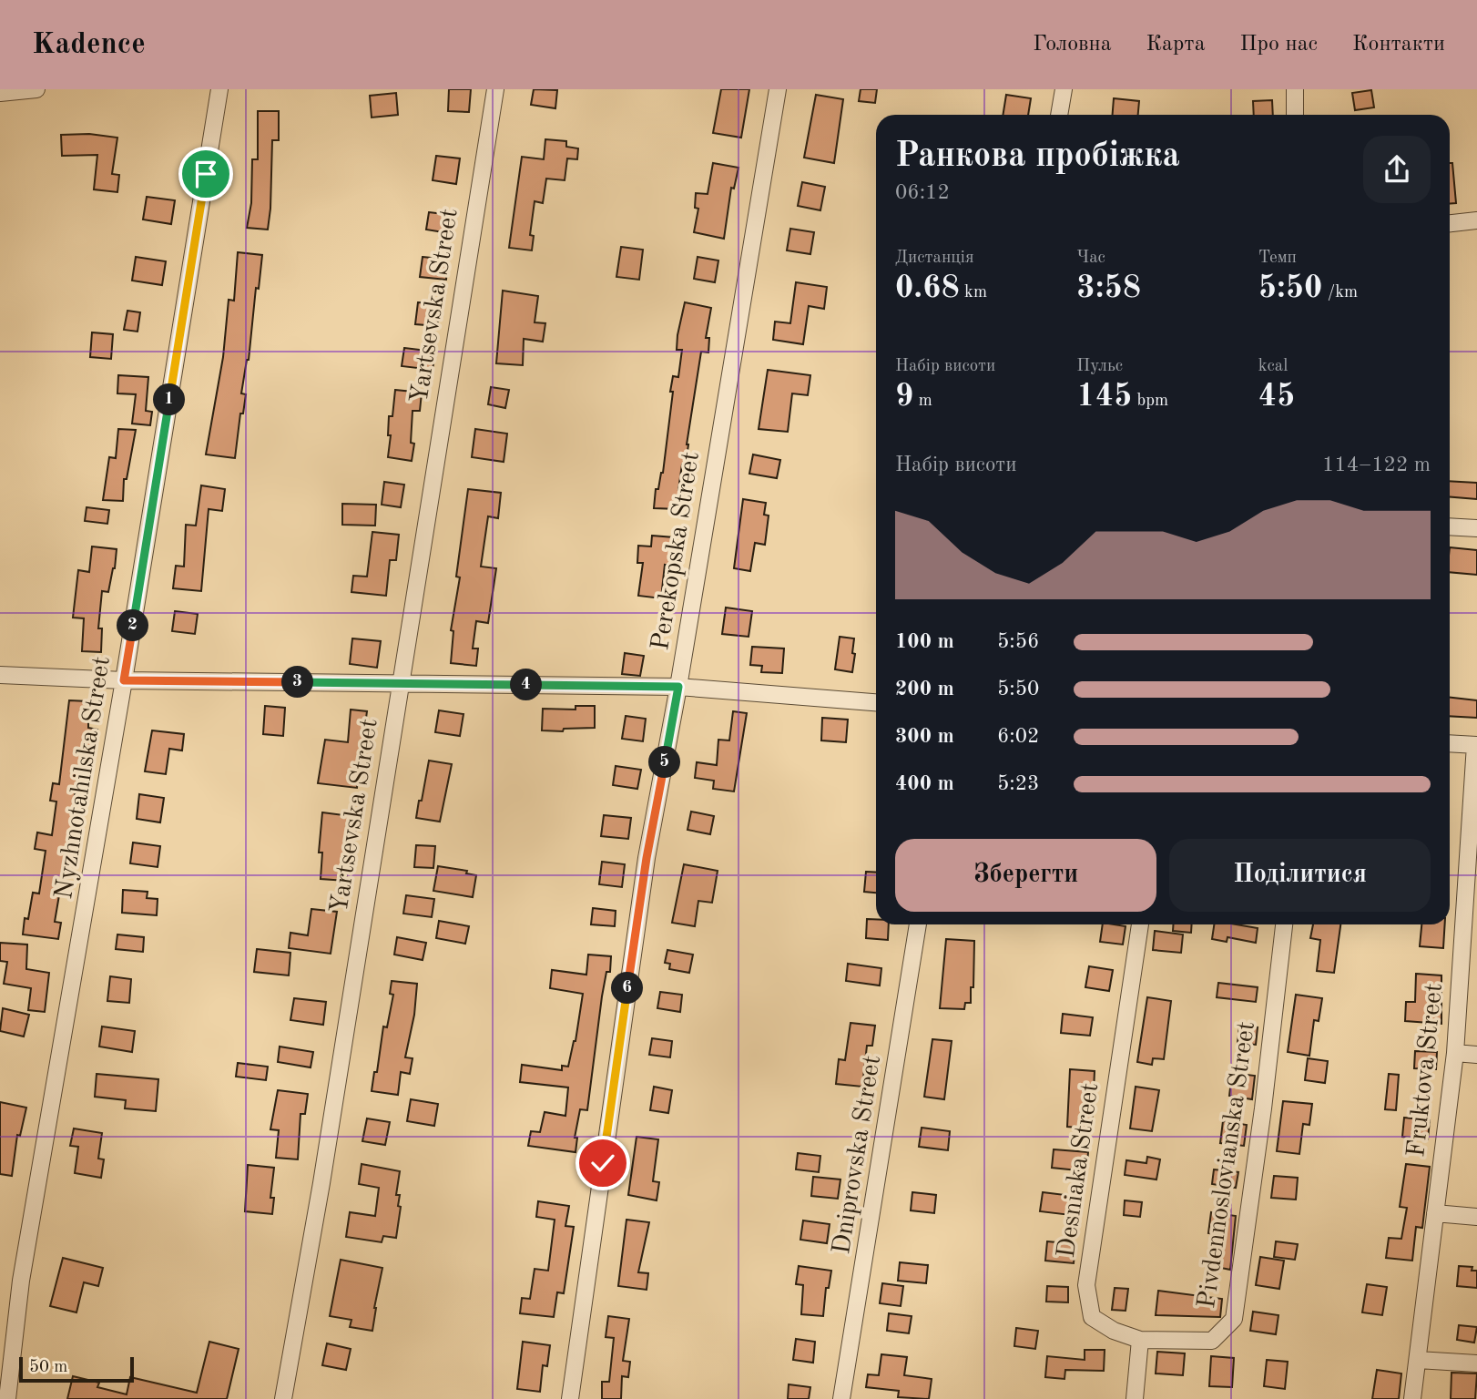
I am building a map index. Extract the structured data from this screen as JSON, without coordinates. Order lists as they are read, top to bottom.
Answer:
{
  "streets": {
    "street": [
      "Yartsevska Street",
      "Perekopska Street",
      "Nyzhnotahilska Street",
      "Fruktova Street",
      "Dniprovska Street",
      "Pivdennoslovianska Street",
      "Desniaka Street"
    ]
  },
  "crossings": [
    ["Pivdennoslovianska Street", "Desniaka Street"]
  ],
  "scale_bar": "50 m",
  "page": {
    "header": "Kadence",
    "nav": [
      "Головна",
      "Карта",
      "Про нас",
      "Контакти"
    ],
    "heading": ["Ранкова пробіжка", "06:12"],
    "stats": [
      ["Дистанція", "0.68 km"],
      ["Час", "3:58"],
      ["Темп", "5:50 /km"],
      ["Набір висоти", "9 m"],
      ["Пульс", "145 bpm"],
      ["kcal", "45"]
    ],
    "pins": [
      "1",
      "2",
      "3",
      "4",
      "5",
      "6"
    ],
    "chart": ["Набір висоти", "114–122 m"],
    "list": [
      {
        "name": "100 m",
        "note": "5:56"
      },
      {
        "name": "200 m",
        "note": "5:50"
      },
      {
        "name": "300 m",
        "note": "6:02"
      },
      {
        "name": "400 m",
        "note": "5:23"
      }
    ],
    "buttons": ["Зберегти", "Поділитися"],
    "scale": "50 m"
  }
}
